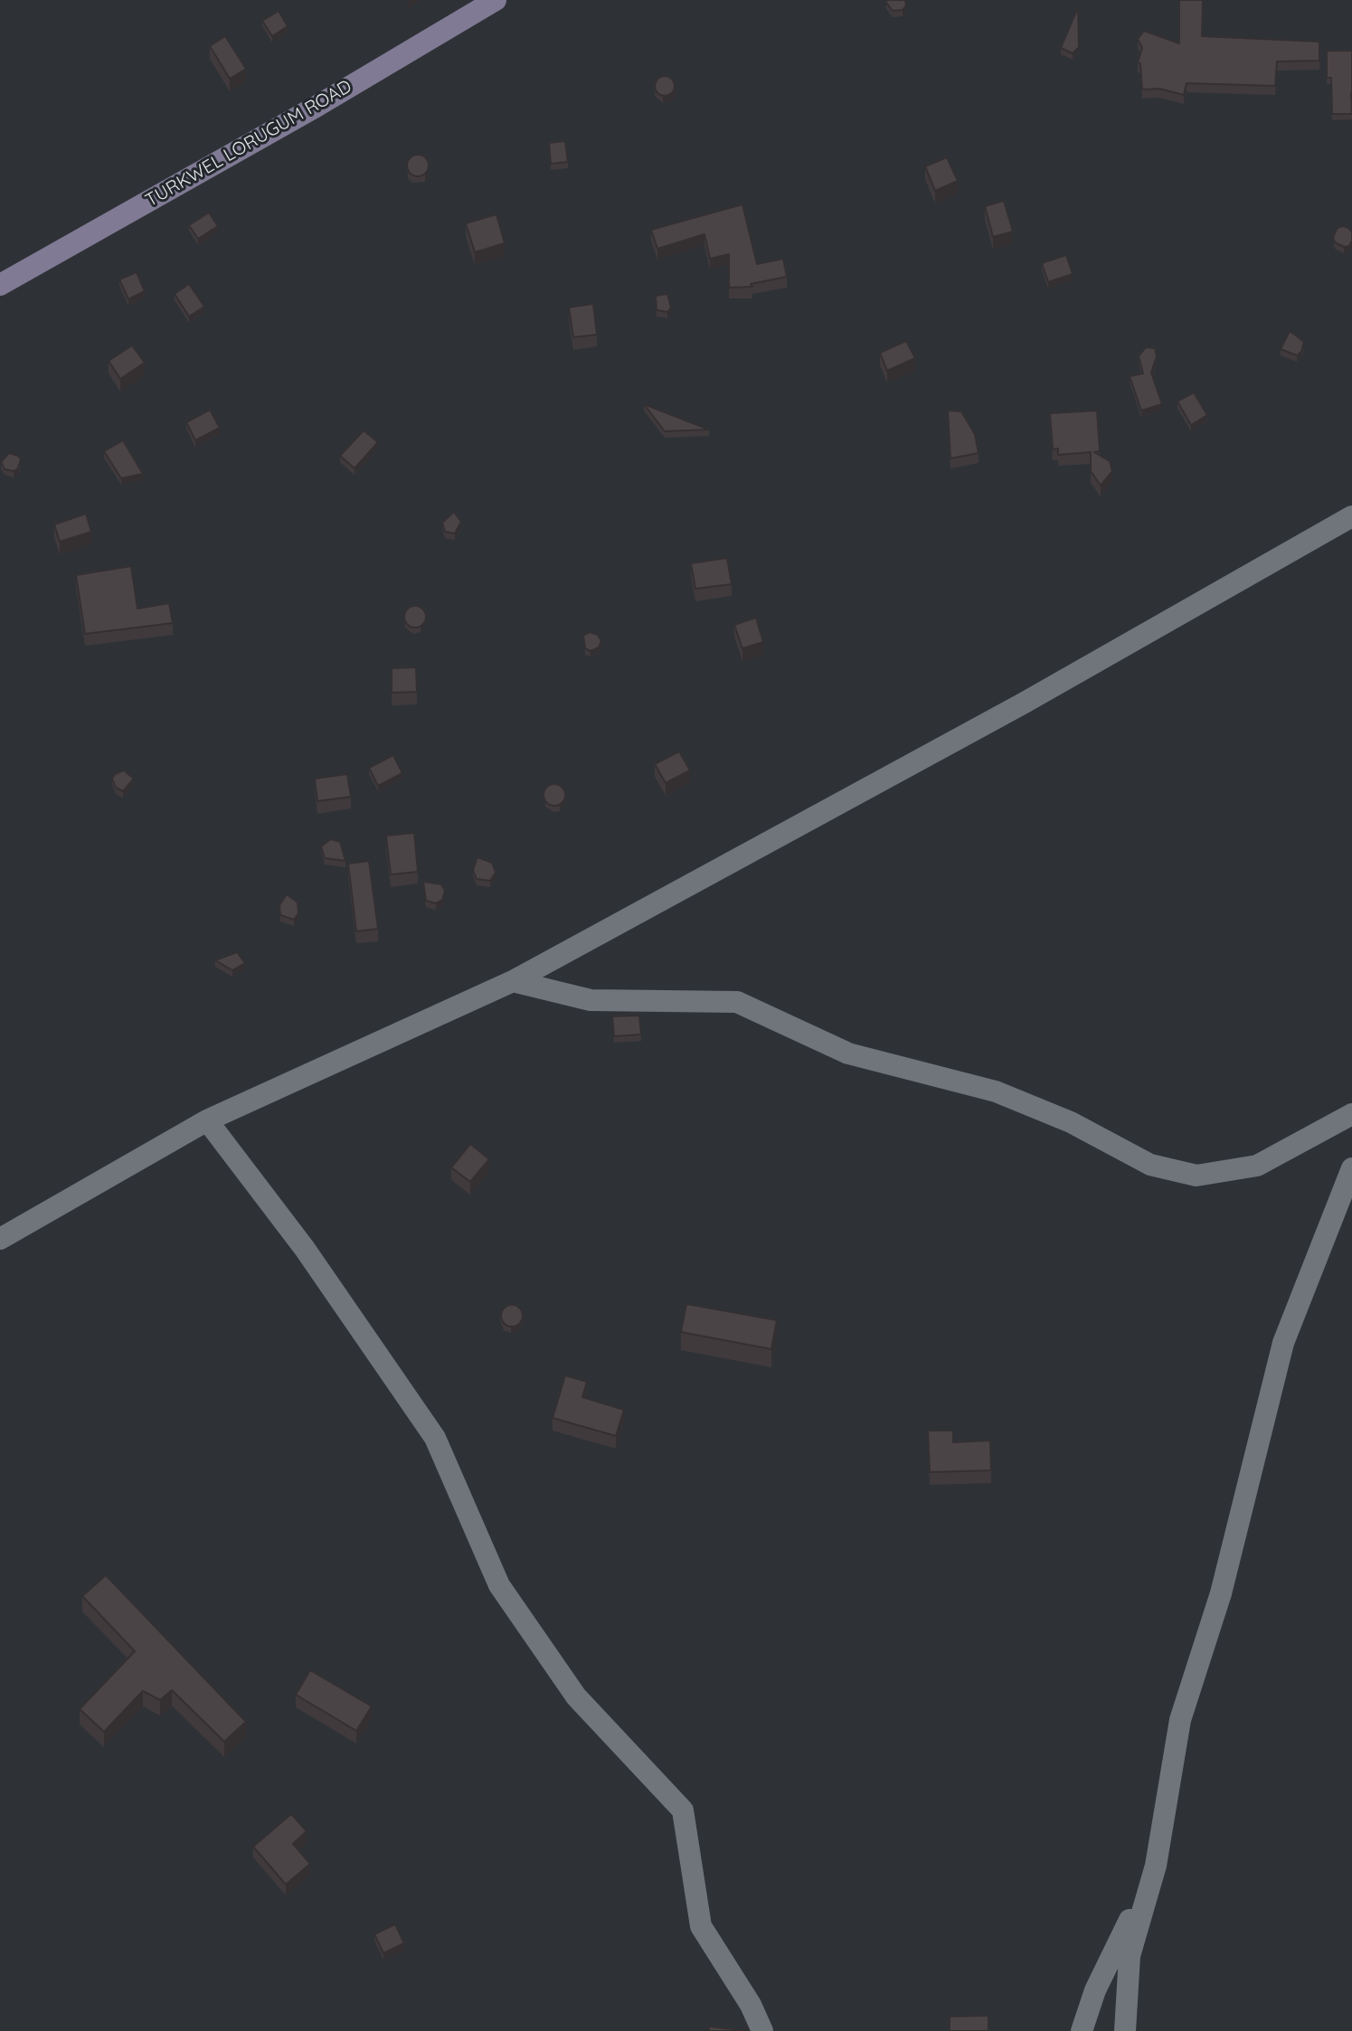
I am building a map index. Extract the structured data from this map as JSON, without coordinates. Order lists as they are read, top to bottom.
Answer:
{
  "streets": {
    "main road": ["TURKWEL LORUGUM ROAD"]
  }
}
